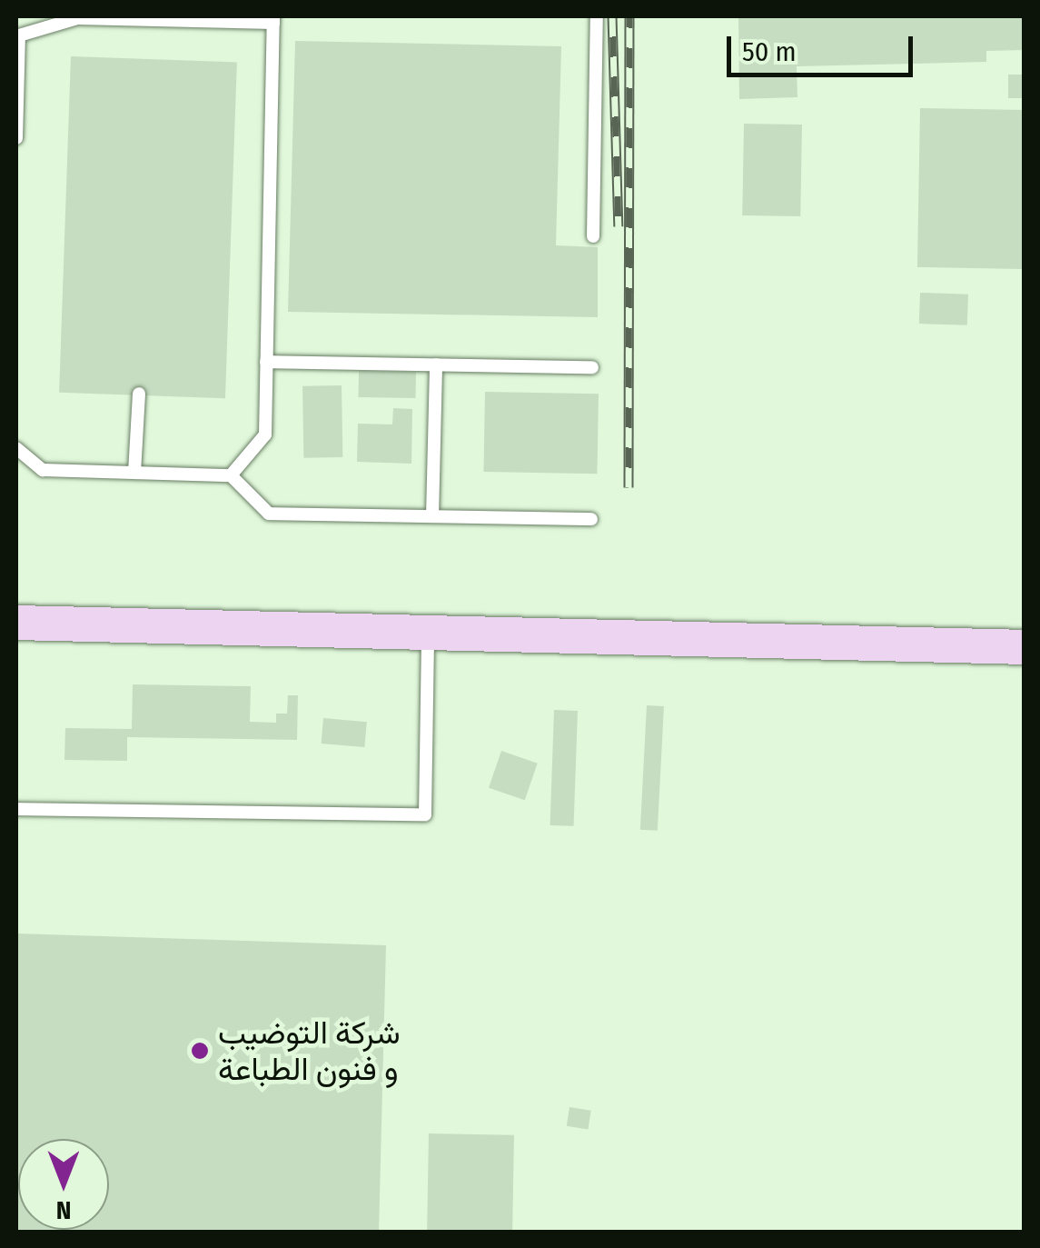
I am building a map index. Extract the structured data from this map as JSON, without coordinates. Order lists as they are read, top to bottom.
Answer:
{
  "places": ["شركة التوضيب و فنون الطباعة"],
  "scale_bar": "50 m",
  "north": "bottom"
}
